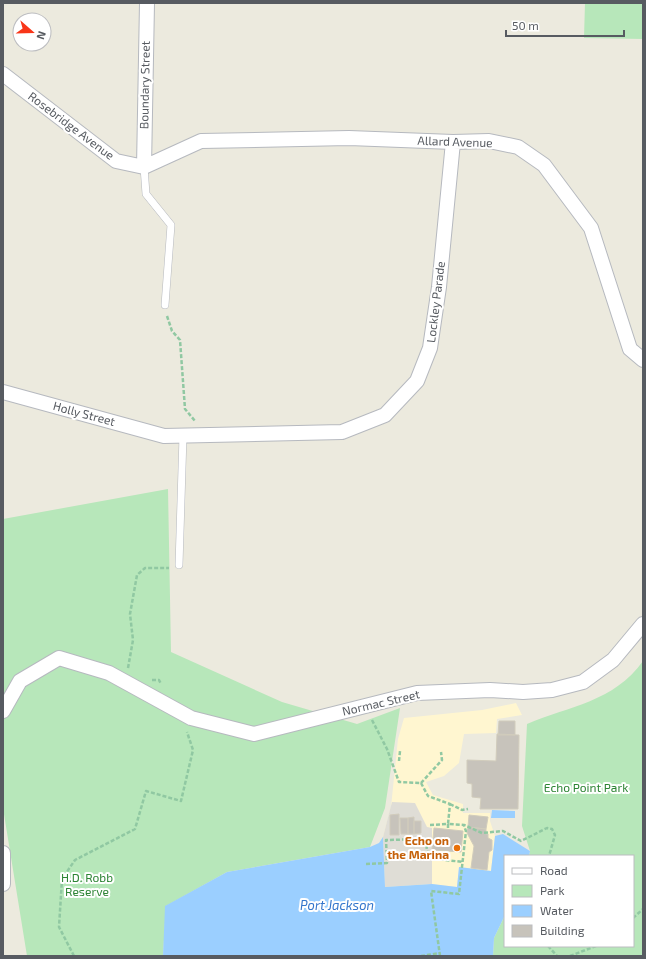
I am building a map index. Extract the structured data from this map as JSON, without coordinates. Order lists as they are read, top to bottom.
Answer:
{
  "streets": {
    "street": [
      "Boundary Street",
      "Rosebridge Avenue",
      "Allard Avenue",
      "Lockley Parade",
      "Holly Street",
      "Normac Street"
    ]
  },
  "crossings": [
    ["Boundary Street", "Rosebridge Avenue"],
    ["Boundary Street", "Allard Avenue"],
    ["Rosebridge Avenue", "Allard Avenue"],
    ["Allard Avenue", "Lockley Parade"],
    ["Lockley Parade", "Holly Street"]
  ],
  "water": ["Port Jackson"],
  "parks": ["Echo Point Park", "H.D. Robb Reserve"],
  "places": ["Echo on the Marina"],
  "legend": [
    "Road",
    "Park",
    "Water",
    "Building"
  ],
  "scale_bar": "50 m",
  "north": "right"
}
